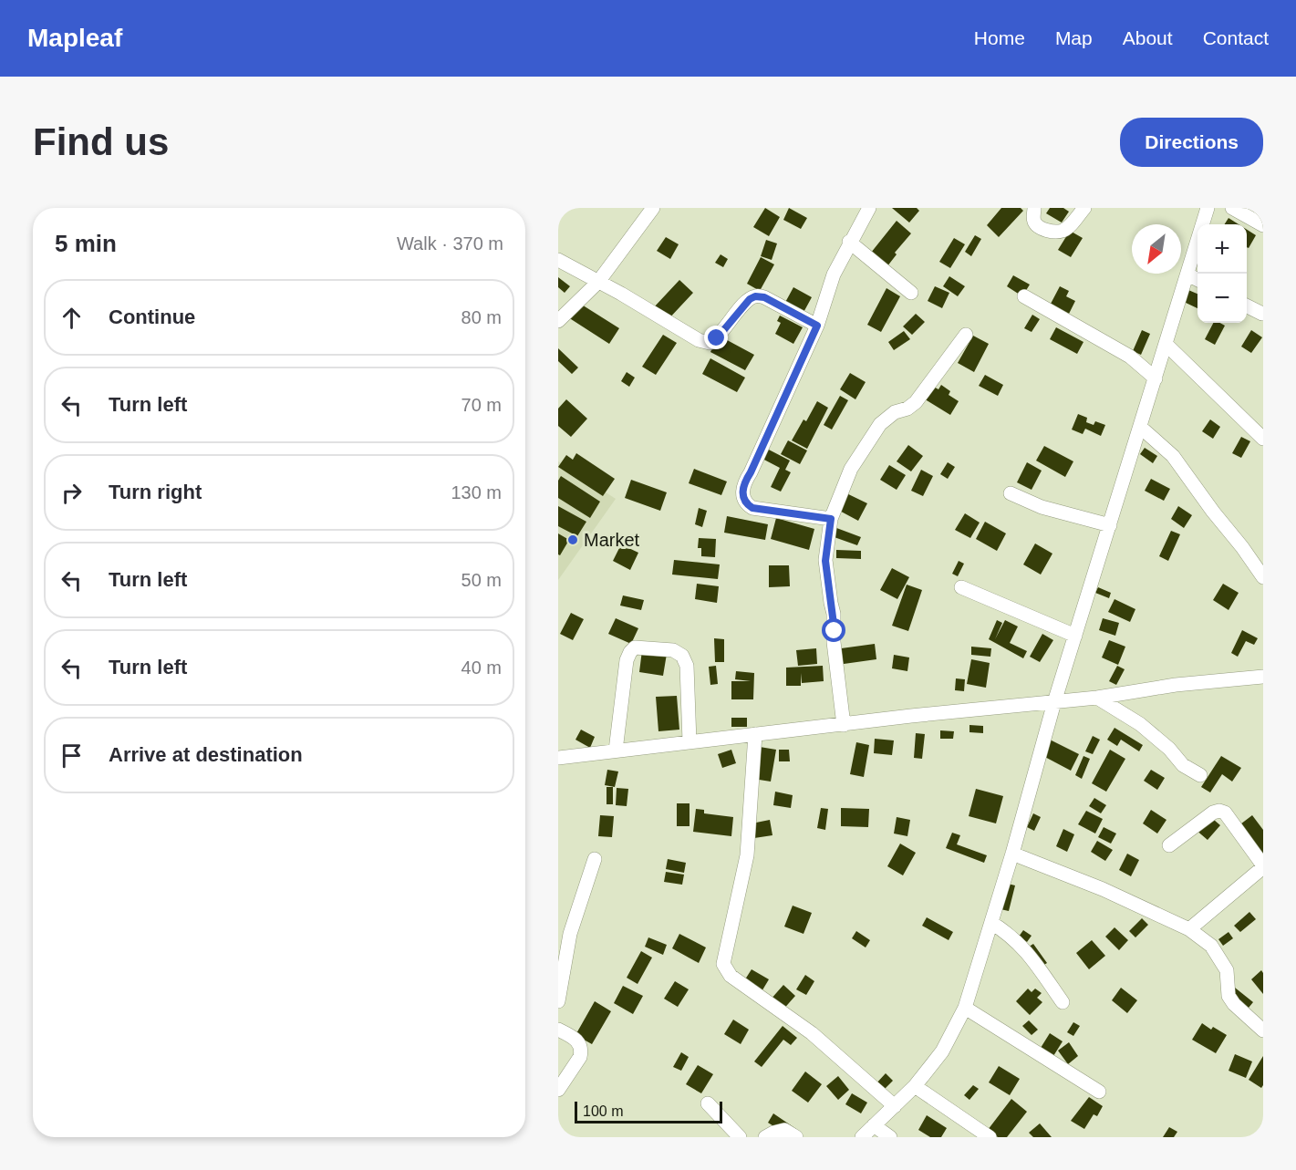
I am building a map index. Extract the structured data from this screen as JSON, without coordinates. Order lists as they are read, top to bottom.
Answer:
{
  "places": ["Market"],
  "scale_bar": "100 m",
  "north": "bottom left",
  "page": {
    "header": "Mapleaf",
    "nav": [
      "Home",
      "Map",
      "About",
      "Contact"
    ],
    "buttons": "Directions",
    "title": "Find us",
    "heading": ["5 min", "Walk · 370 m"],
    "map_buttons": ["+", "−"],
    "list": [
      ["Continue", "80 m"],
      ["Turn left", "70 m"],
      ["Turn right", "130 m"],
      ["Turn left", "50 m"],
      ["Turn left", "40 m"],
      "Arrive at destination"
    ],
    "scale": "100 m"
  }
}
